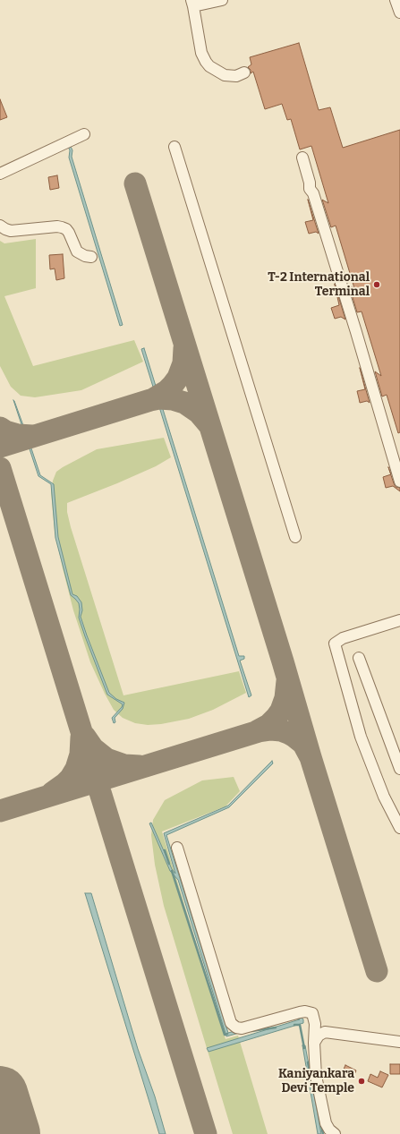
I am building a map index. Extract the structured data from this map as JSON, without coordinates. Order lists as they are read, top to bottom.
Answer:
{
  "places": ["T-2 International Terminal", "Kaniyankara Devi Temple"]
}
